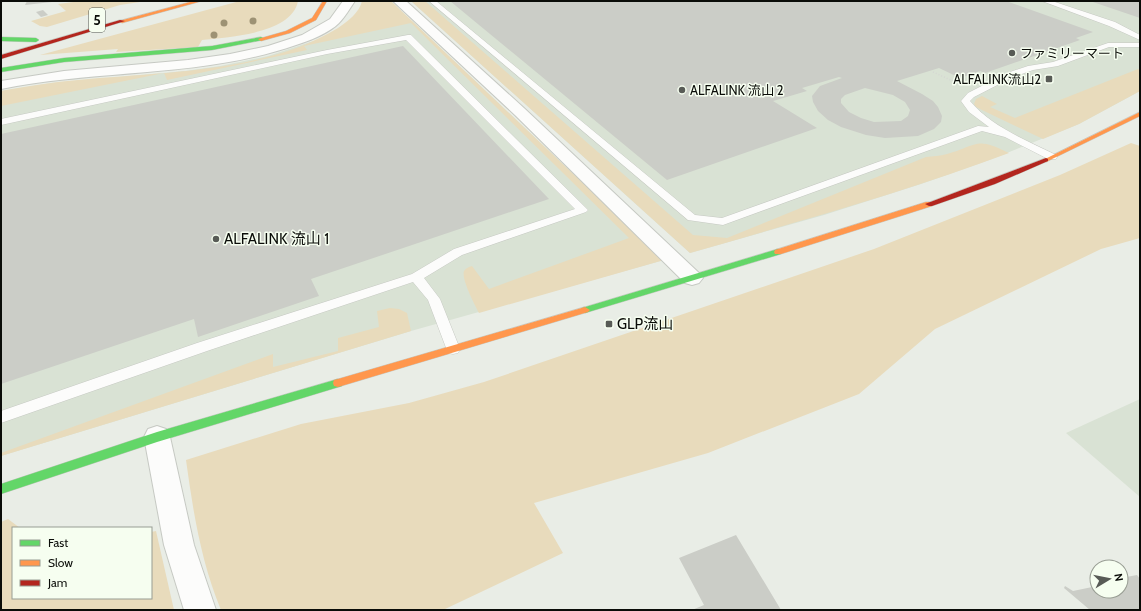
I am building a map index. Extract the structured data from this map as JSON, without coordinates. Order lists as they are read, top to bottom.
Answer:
{
  "streets": {
    "street": ["5"]
  },
  "places": {
    "other": ["ファミリーマート", "ALFALINK 流山 2", "ALFALINK 流山 1"],
    "transit": ["ALFALINK流山2", "GLP流山"]
  },
  "legend": ["Fast", "Slow", "Jam"],
  "north": "right"
}
